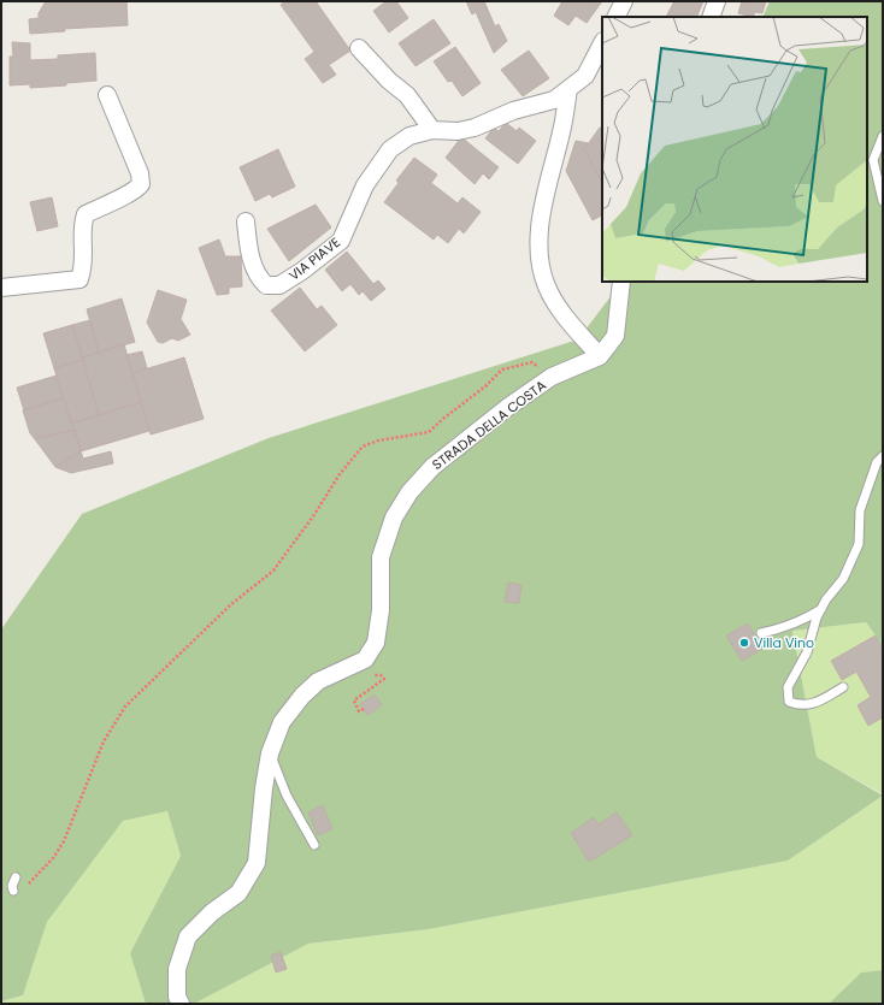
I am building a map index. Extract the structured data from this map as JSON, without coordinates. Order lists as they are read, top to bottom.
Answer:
{
  "streets": {
    "street": ["VIA PIAVE", "STRADA DELLA COSTA"]
  },
  "places": ["Villa Vino"]
}
